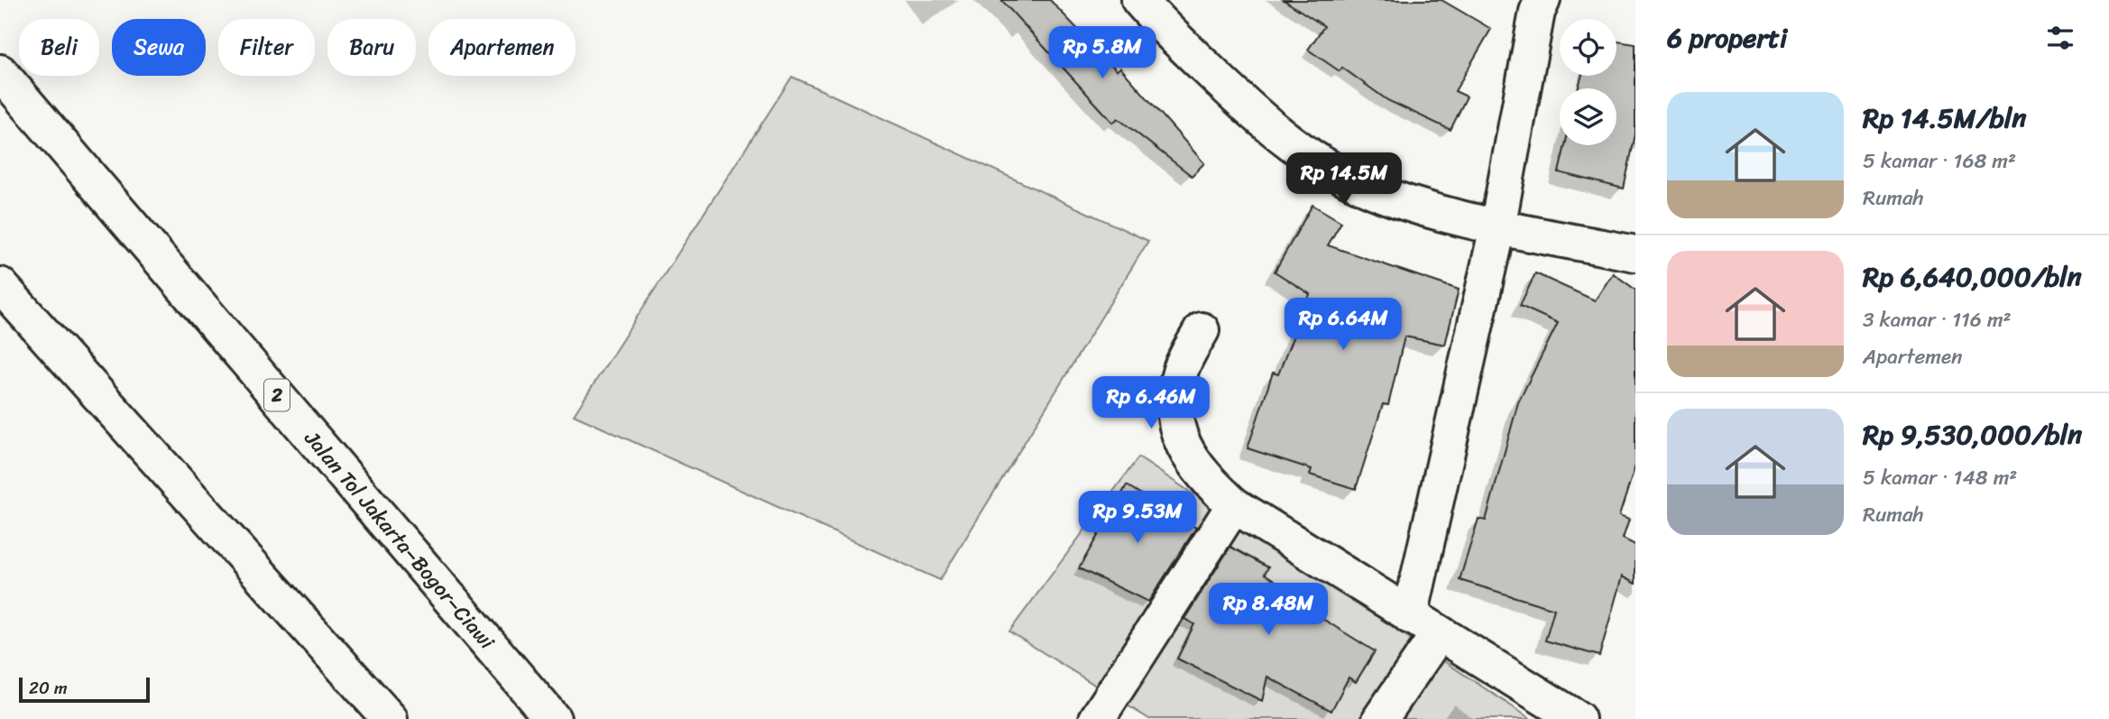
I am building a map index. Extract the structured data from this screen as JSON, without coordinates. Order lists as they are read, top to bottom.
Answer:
{
  "streets": {
    "main road": ["2", "Jalan Tol Jakarta–Bogor–Ciawi"]
  },
  "scale_bar": "20 m",
  "page": {
    "heading": "6 properti",
    "chip": [
      "Beli",
      "Sewa",
      "Filter",
      "Baru",
      "Apartemen"
    ],
    "price": [
      "Rp 5.8M",
      "Rp 14.5M",
      "Rp 6.64M",
      "Rp 6.46M",
      "Rp 9.53M",
      "Rp 8.48M"
    ],
    "list": [
      {
        "name": "Rp 14.5M/bln",
        "note": "5 kamar · 168 m² · Rumah"
      },
      {
        "name": "Rp 6,640,000/bln",
        "note": "3 kamar · 116 m² · Apartemen"
      },
      {
        "name": "Rp 9,530,000/bln",
        "note": "5 kamar · 148 m² · Rumah"
      }
    ],
    "scale": "20 m"
  }
}
